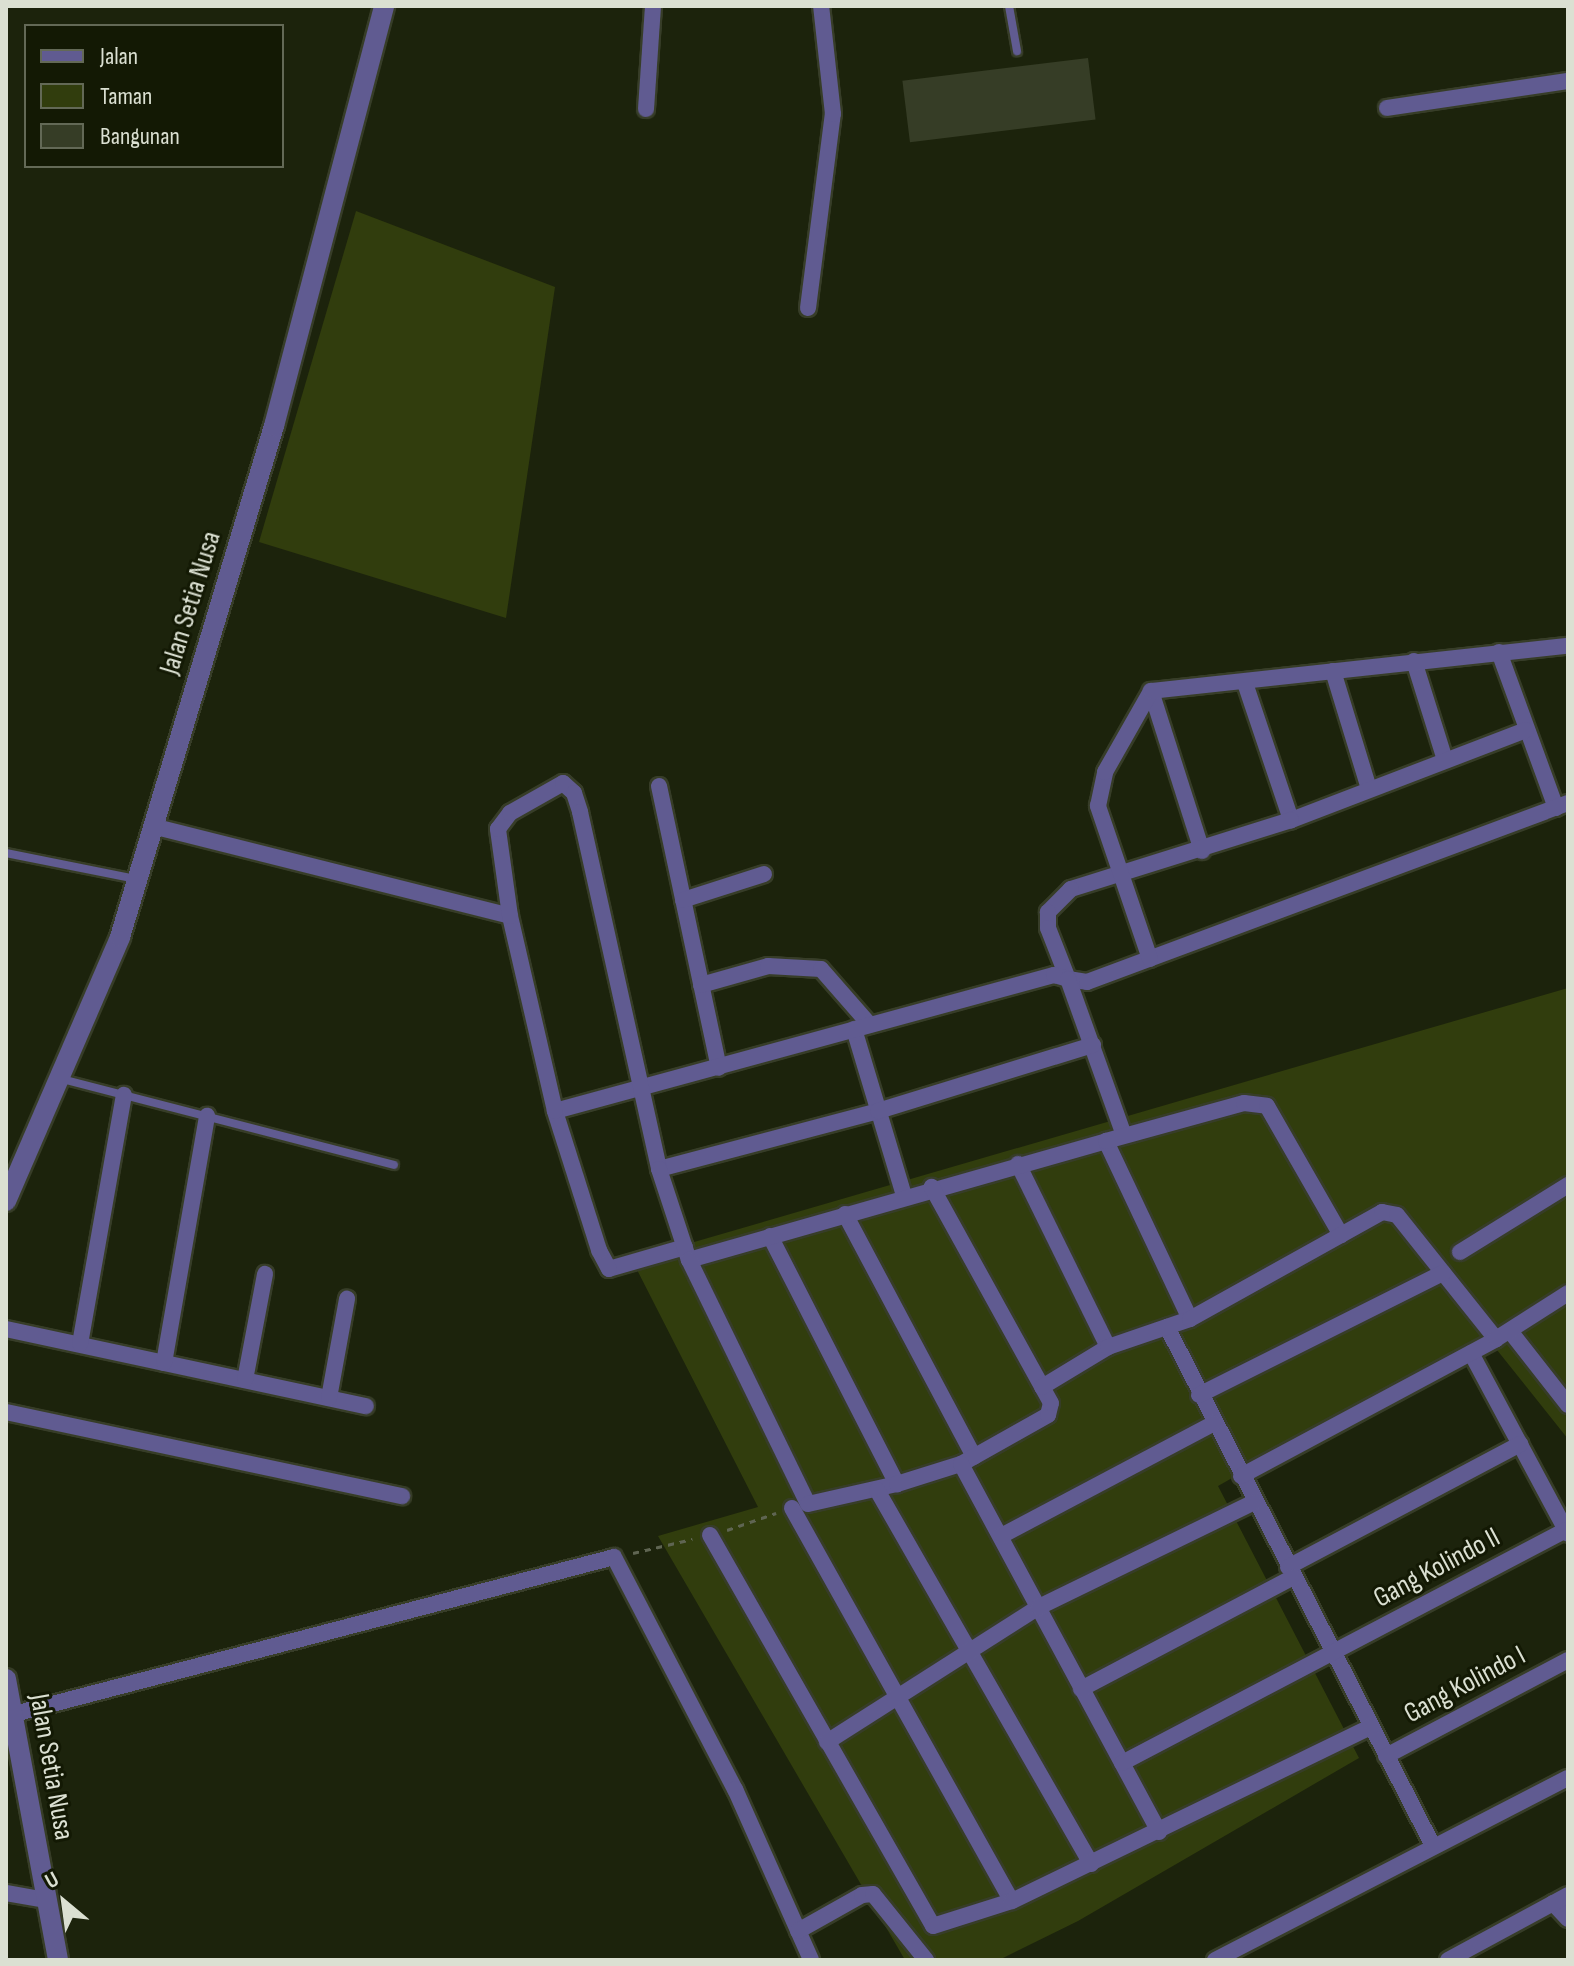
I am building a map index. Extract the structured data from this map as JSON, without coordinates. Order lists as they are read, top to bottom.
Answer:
{
  "streets": {
    "street": ["Jalan Setia Nusa", "Gang Kolindo II", "Gang Kolindo I"]
  },
  "legend": ["Jalan", "Taman", "Bangunan"],
  "north": "top left"
}
